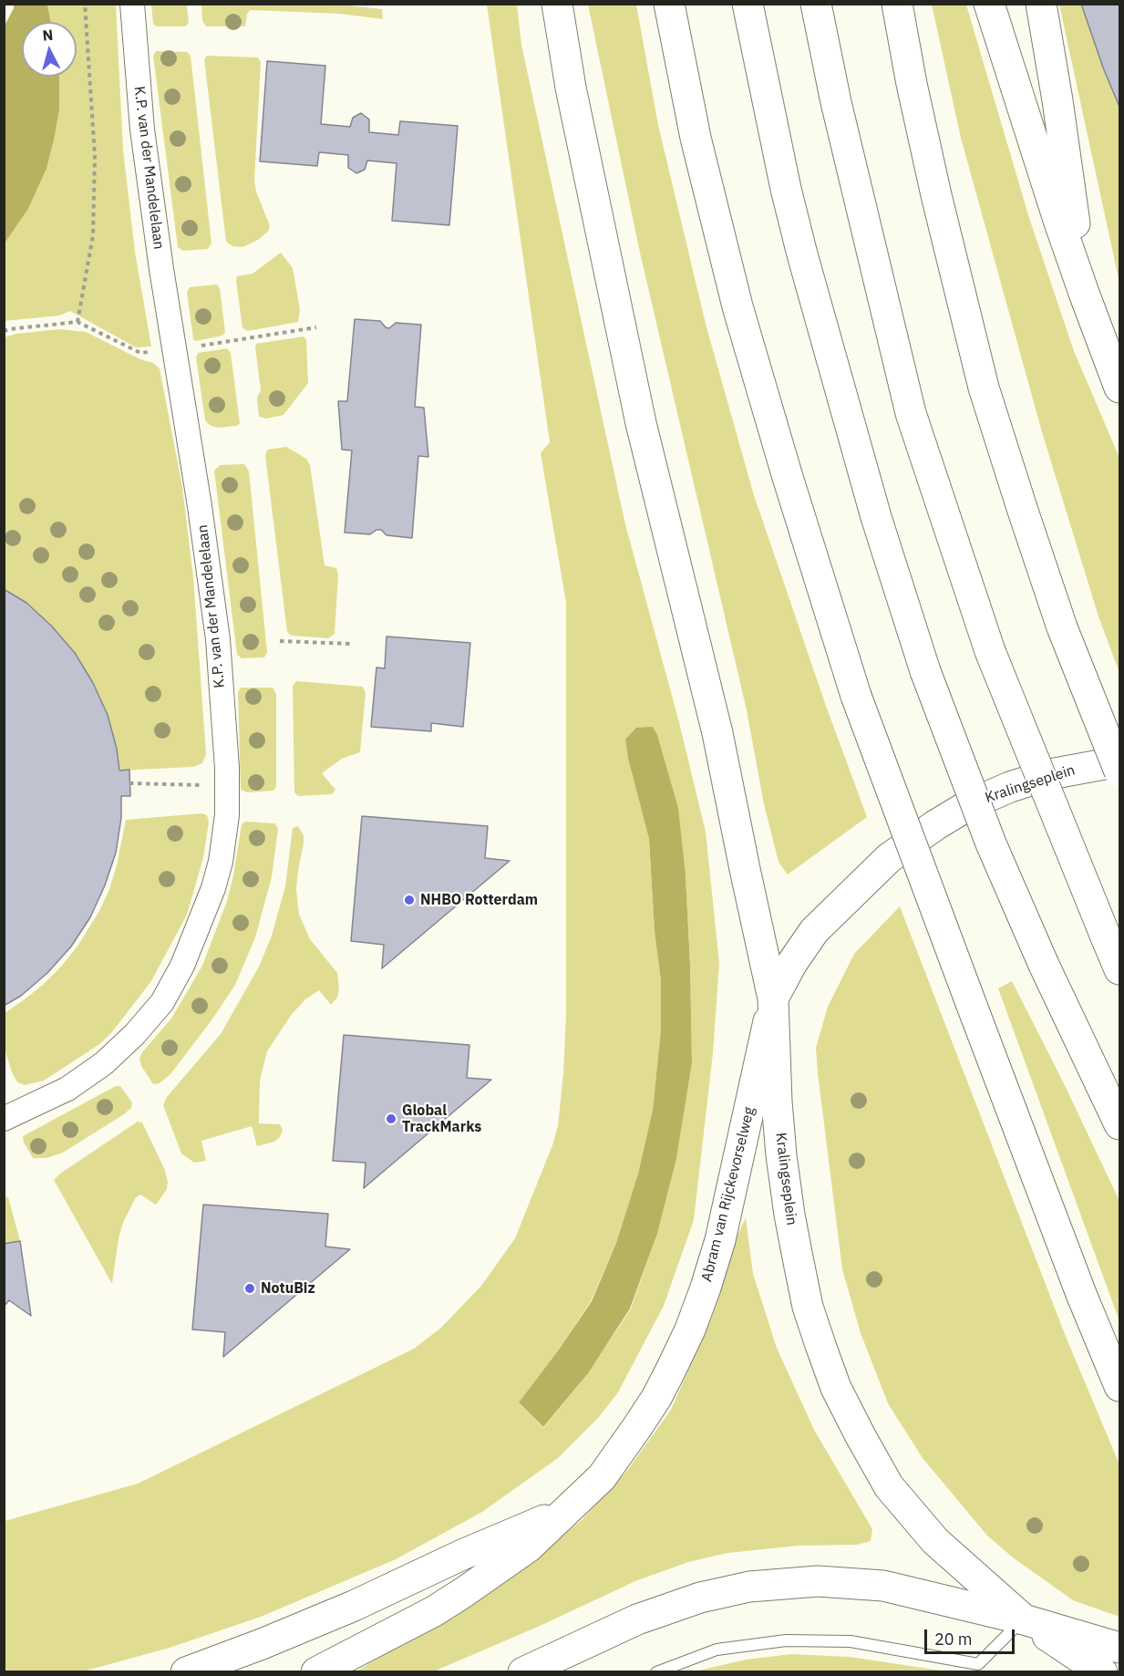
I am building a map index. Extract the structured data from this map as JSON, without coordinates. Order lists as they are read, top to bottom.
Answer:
{
  "streets": {
    "main road": ["Kralingseplein", "Abram van Rijckevorselweg"],
    "street": ["K.P. van der Mandelelaan"]
  },
  "crossings": [
    ["Kralingseplein", "Abram van Rijckevorselweg"]
  ],
  "places": ["NHBO Rotterdam", "Global TrackMarks", "NotuBiz"],
  "scale_bar": "20 m",
  "north": "top"
}
